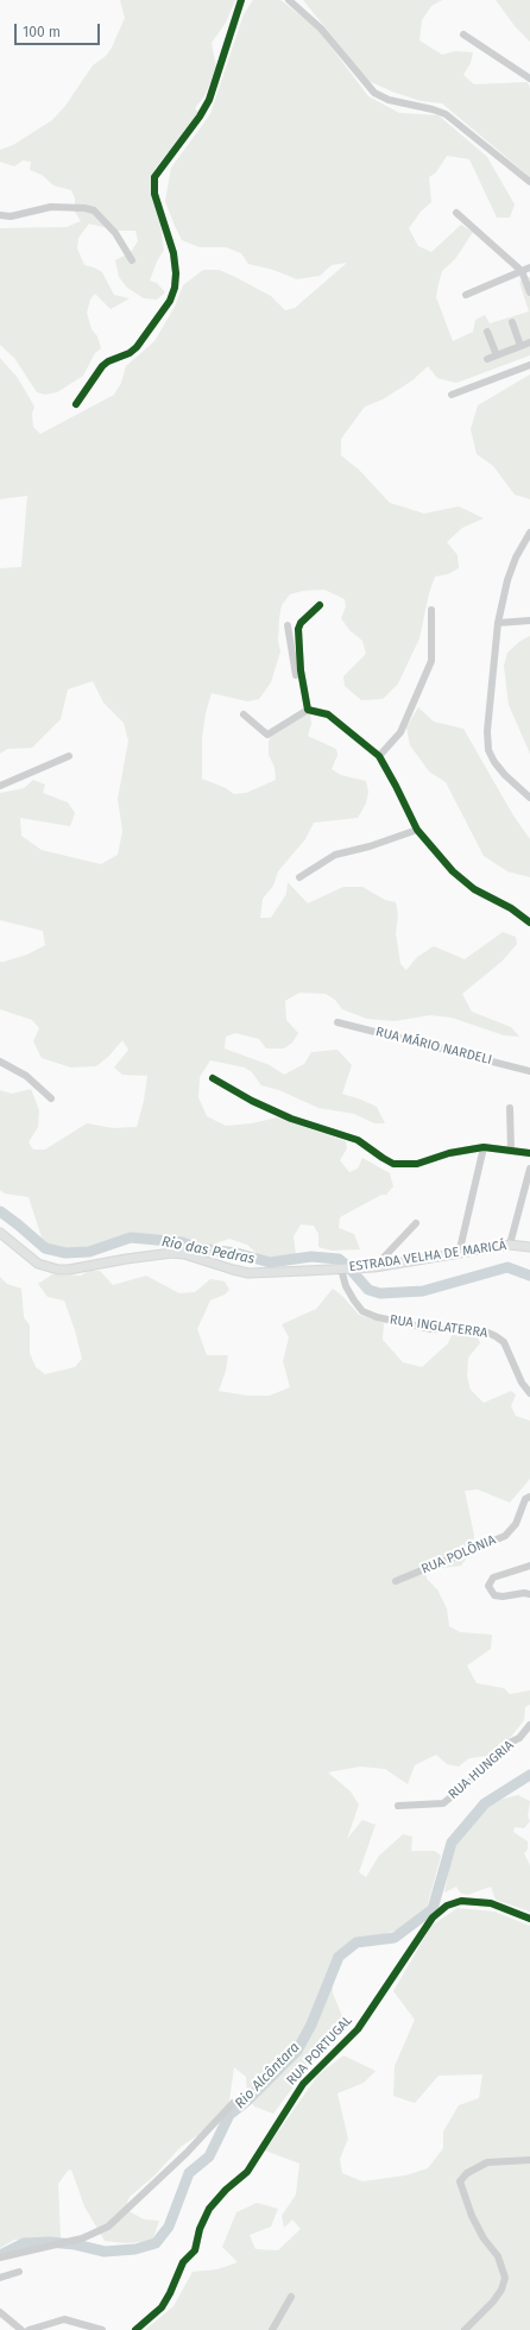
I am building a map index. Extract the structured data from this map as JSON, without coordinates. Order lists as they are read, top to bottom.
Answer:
{
  "streets": {
    "main road": ["ESTRADA VELHA DE MARICÁ"],
    "street": [
      "RUA MÁRIO NARDELI",
      "RUA INGLATERRA",
      "RUA POLÔNIA",
      "RUA HUNGRIA",
      "RUA PORTUGAL"
    ]
  },
  "crossings": [
    ["ESTRADA VELHA DE MARICÁ", "RUA INGLATERRA"]
  ],
  "water": ["Rio das Pedras", "Rio Alcântara"],
  "scale_bar": "100 m"
}
